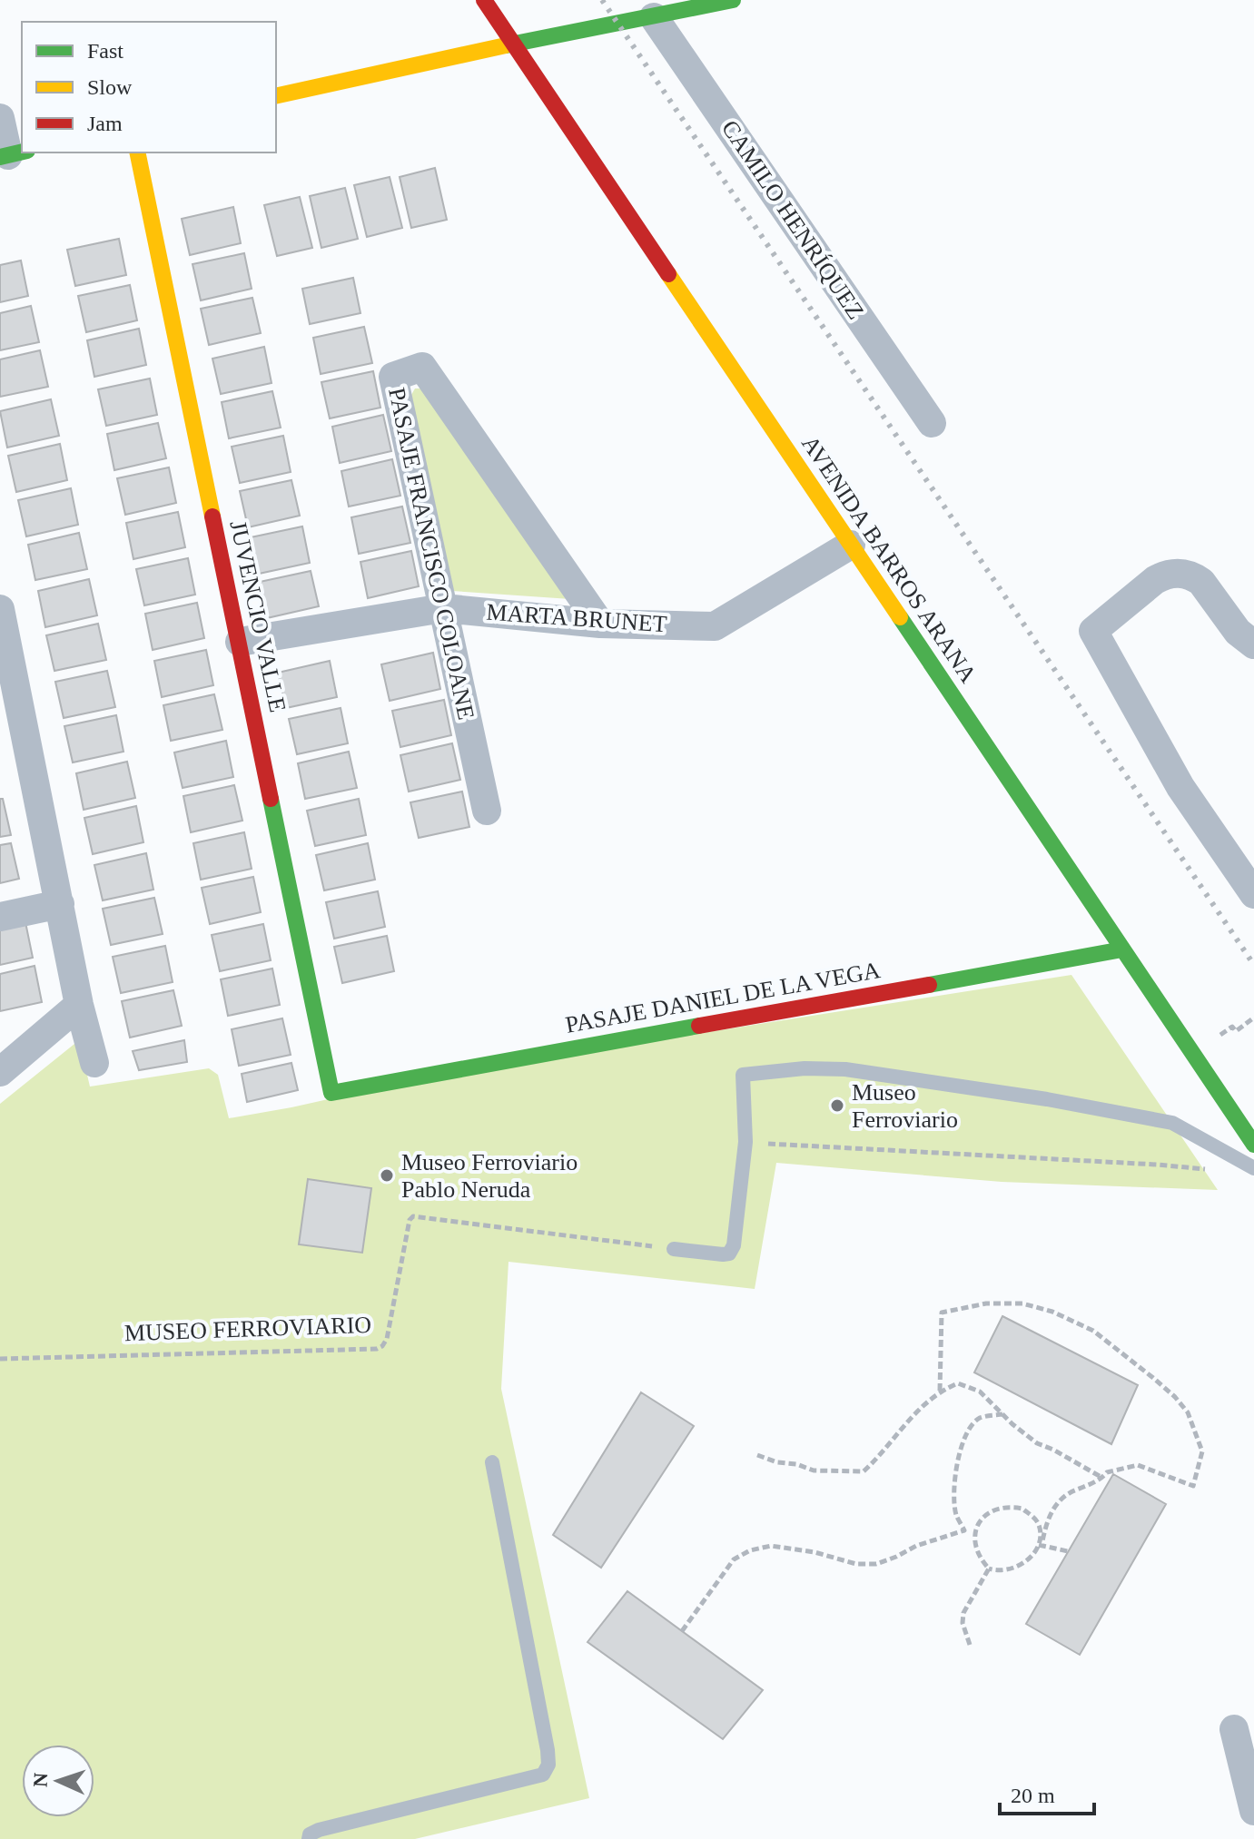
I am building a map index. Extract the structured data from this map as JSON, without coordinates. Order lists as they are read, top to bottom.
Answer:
{
  "streets": {
    "main road": ["AVENIDA BARROS ARANA", "JUVENCIO VALLE", "PASAJE DANIEL DE LA VEGA"],
    "street": ["CAMILO HENRÍQUEZ", "PASAJE FRANCISCO COLOANE", "MARTA BRUNET"],
    "path": ["MUSEO FERROVIARIO"]
  },
  "crossings": [
    ["PASAJE FRANCISCO COLOANE", "MARTA BRUNET"],
    ["AVENIDA BARROS ARANA", "MARTA BRUNET"],
    ["AVENIDA BARROS ARANA", "PASAJE DANIEL DE LA VEGA"],
    ["JUVENCIO VALLE", "MARTA BRUNET"],
    ["JUVENCIO VALLE", "PASAJE DANIEL DE LA VEGA"]
  ],
  "places": ["Museo Ferroviario", "Museo Ferroviario Pablo Neruda"],
  "legend": ["Fast", "Slow", "Jam"],
  "scale_bar": "20 m",
  "north": "left"
}
